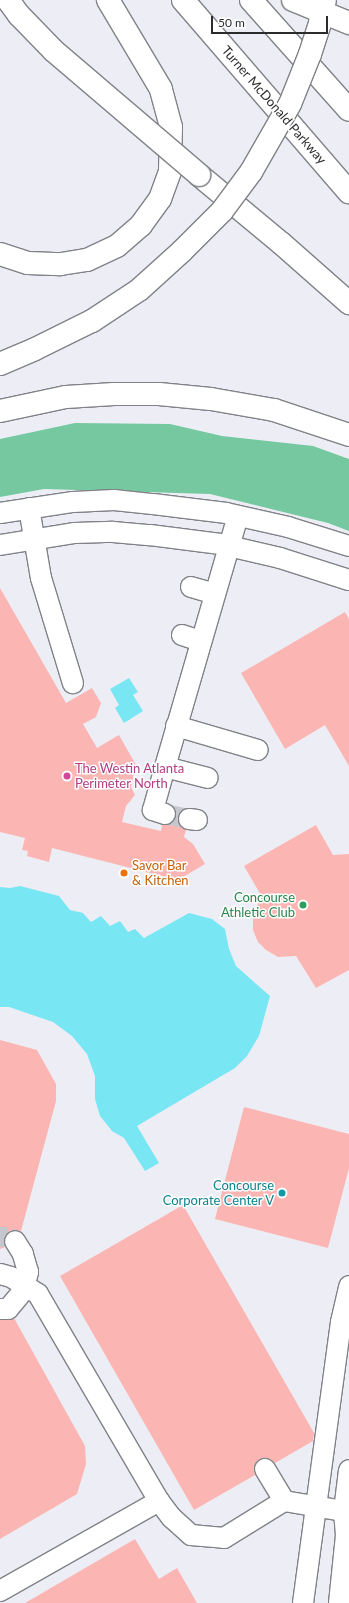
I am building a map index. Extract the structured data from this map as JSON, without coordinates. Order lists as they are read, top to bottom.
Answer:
{
  "streets": {
    "highway": ["Turner McDonald Parkway"]
  },
  "places": [
    "The Westin Atlanta Perimeter North",
    "Savor Bar & Kitchen",
    "Concourse Athletic Club",
    "Concourse Corporate Center V"
  ],
  "scale_bar": "50 m"
}
